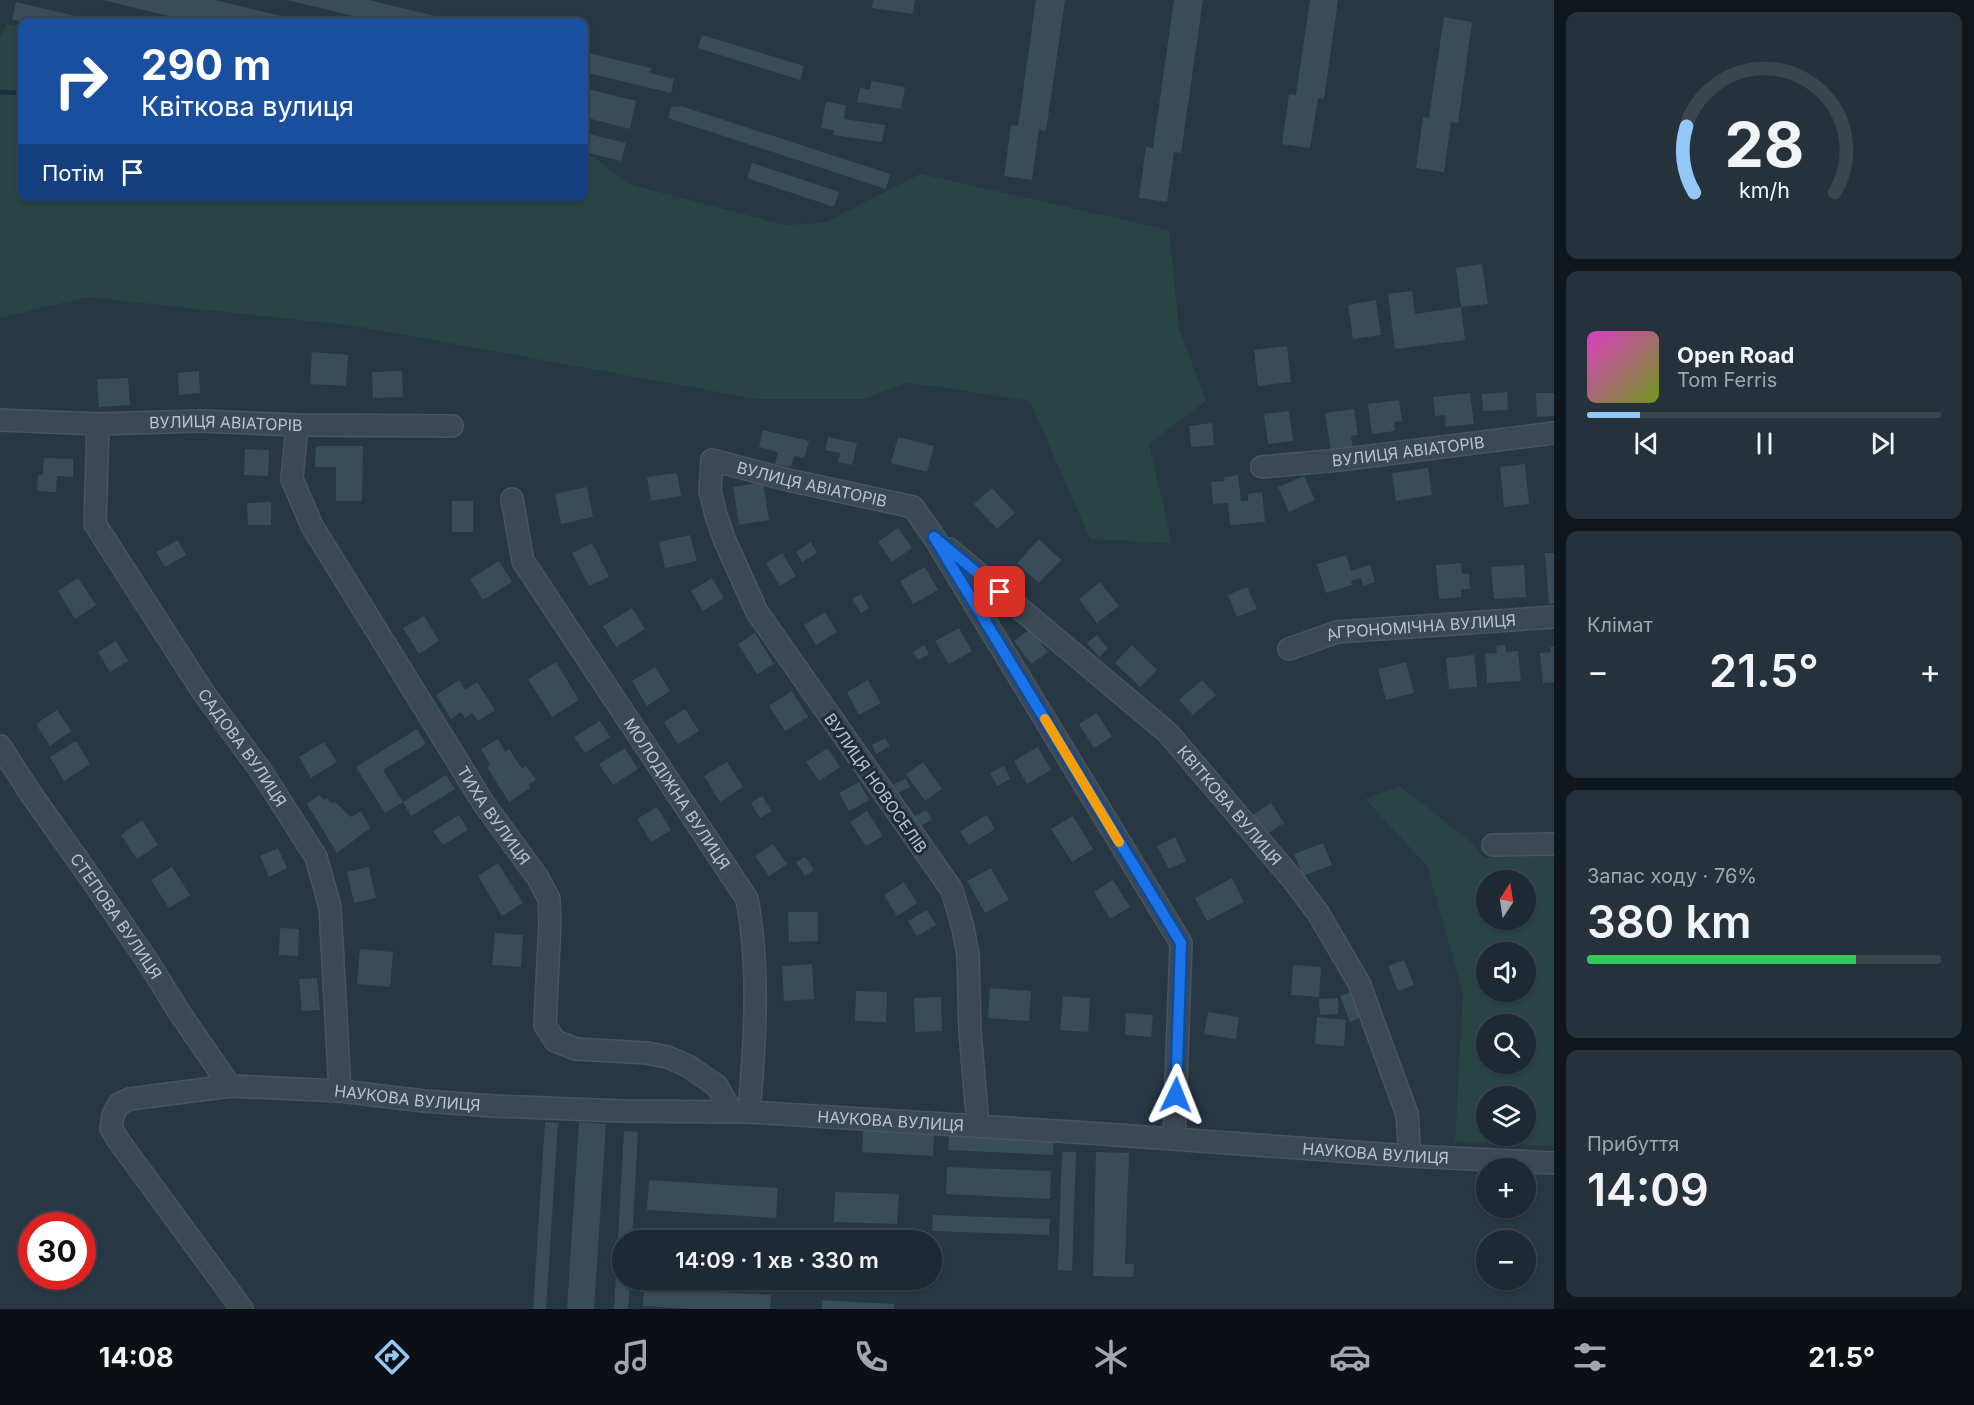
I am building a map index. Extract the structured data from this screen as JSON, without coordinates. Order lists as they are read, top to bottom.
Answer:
{
  "streets": {
    "street": [
      "ВУЛИЦЯ АВІАТОРІВ",
      "АГРОНОМІЧНА ВУЛИЦЯ",
      "САДОВА ВУЛИЦЯ",
      "ВУЛИЦЯ НОВОСЕЛІВ",
      "МОЛОДІЖНА ВУЛИЦЯ",
      "КВІТКОВА ВУЛИЦЯ",
      "ТИХА ВУЛИЦЯ",
      "СТЕПОВА ВУЛИЦЯ",
      "НАУКОВА ВУЛИЦЯ"
    ]
  },
  "crossings": [
    ["ВУЛИЦЯ АВІАТОРІВ", "САДОВА ВУЛИЦЯ"],
    ["ВУЛИЦЯ АВІАТОРІВ", "ВУЛИЦЯ НОВОСЕЛІВ"],
    ["ВУЛИЦЯ АВІАТОРІВ", "КВІТКОВА ВУЛИЦЯ"],
    ["ВУЛИЦЯ АВІАТОРІВ", "ТИХА ВУЛИЦЯ"],
    ["САДОВА ВУЛИЦЯ", "НАУКОВА ВУЛИЦЯ"],
    ["ВУЛИЦЯ НОВОСЕЛІВ", "НАУКОВА ВУЛИЦЯ"],
    ["МОЛОДІЖНА ВУЛИЦЯ", "ТИХА ВУЛИЦЯ"],
    ["МОЛОДІЖНА ВУЛИЦЯ", "НАУКОВА ВУЛИЦЯ"],
    ["КВІТКОВА ВУЛИЦЯ", "НАУКОВА ВУЛИЦЯ"],
    ["ТИХА ВУЛИЦЯ", "НАУКОВА ВУЛИЦЯ"],
    ["СТЕПОВА ВУЛИЦЯ", "НАУКОВА ВУЛИЦЯ"]
  ],
  "north": "top",
  "page": {
    "turn": ["290 m", "Квіткова вулиця"],
    "then": "Потім",
    "song": ["Open Road", "Tom Ferris"],
    "tile": [
      "Клімат",
      ["Запас ходу · 76%", "380 km"],
      ["Прибуття", "14:09"]
    ],
    "heat": ["−", "21.5°", "+"],
    "map_buttons": ["+", "−"],
    "limit": "30",
    "trip": "14:09 · 1 хв · 330 m",
    "tabs": ["14:08", "21.5°"],
    "gauge": ["28", "km/h"]
  }
}
